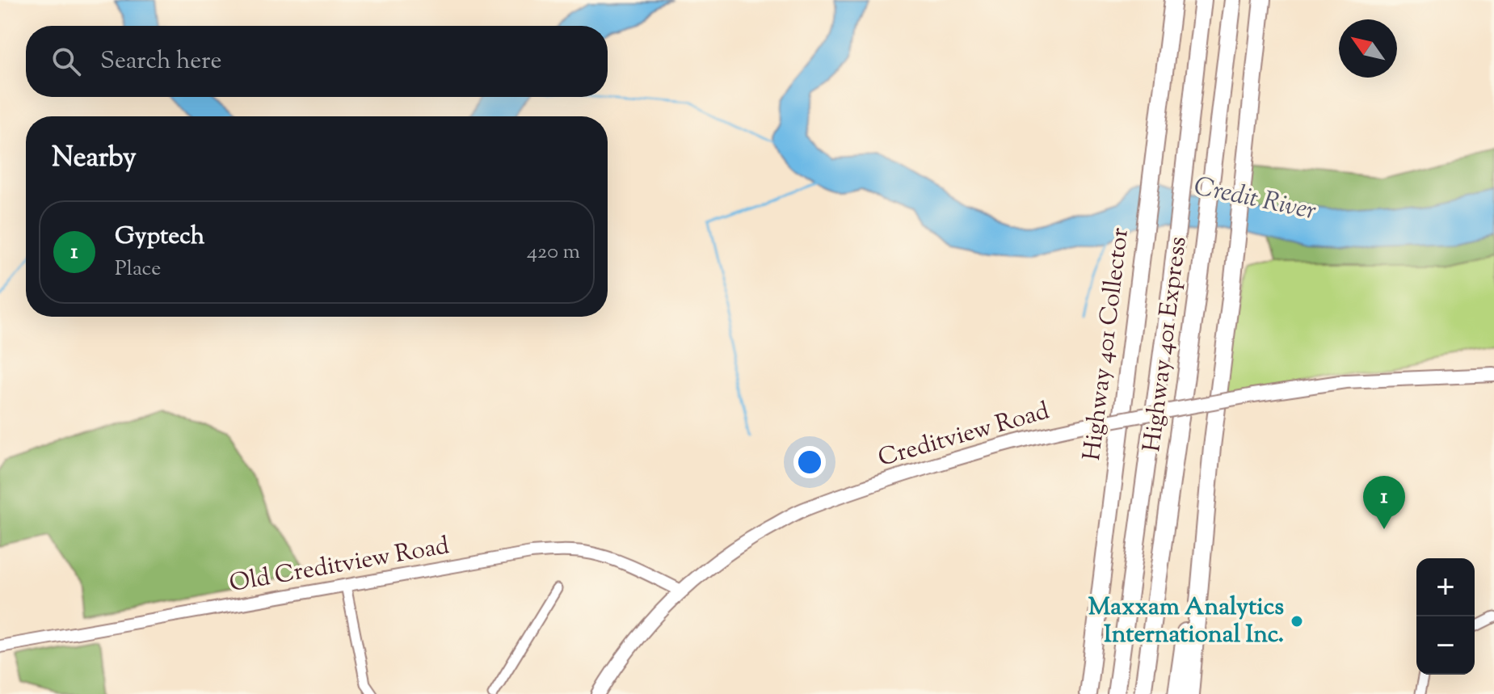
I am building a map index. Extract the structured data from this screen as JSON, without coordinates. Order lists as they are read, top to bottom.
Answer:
{
  "streets": {
    "highway": ["Highway 401 Collector", "Highway 401 Express"],
    "main road": ["Creditview Road"],
    "street": ["Old Creditview Road"]
  },
  "crossings": [
    ["Creditview Road", "Old Creditview Road"]
  ],
  "water": ["Credit River"],
  "places": ["Maxxam Analytics International Inc."],
  "north": "top left",
  "page": {
    "search": "Search here",
    "heading": "Nearby",
    "list": [
      {
        "mark": "1",
        "name": "Gyptech",
        "note": "Place",
        "value": "420 m"
      }
    ],
    "pins": "1",
    "map_buttons": ["+", "−"]
  }
}
